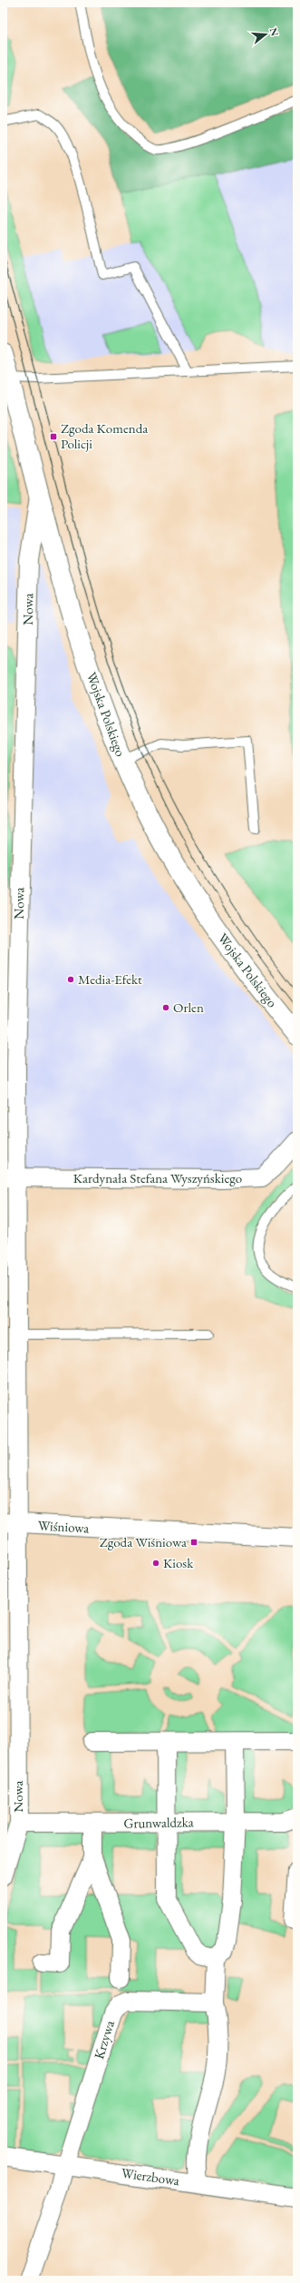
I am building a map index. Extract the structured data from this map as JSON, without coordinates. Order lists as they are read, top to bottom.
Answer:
{
  "streets": {
    "street": [
      "Nowa",
      "Wojska Polskiego",
      "Kardynała Stefana Wyszyńskiego",
      "Wiśniowa",
      "Grunwaldzka",
      "Krzywa",
      "Wierzbowa"
    ]
  },
  "crossings": [
    ["Nowa", "Wojska Polskiego"],
    ["Nowa", "Kardynała Stefana Wyszyńskiego"],
    ["Nowa", "Wiśniowa"],
    ["Nowa", "Grunwaldzka"],
    ["Krzywa", "Wierzbowa"]
  ],
  "places": {
    "transit": ["Zgoda Komenda Policji", "Zgoda Wiśniowa"],
    "other": ["Media-Efekt", "Orlen", "Kiosk"]
  },
  "north": "right"
}
